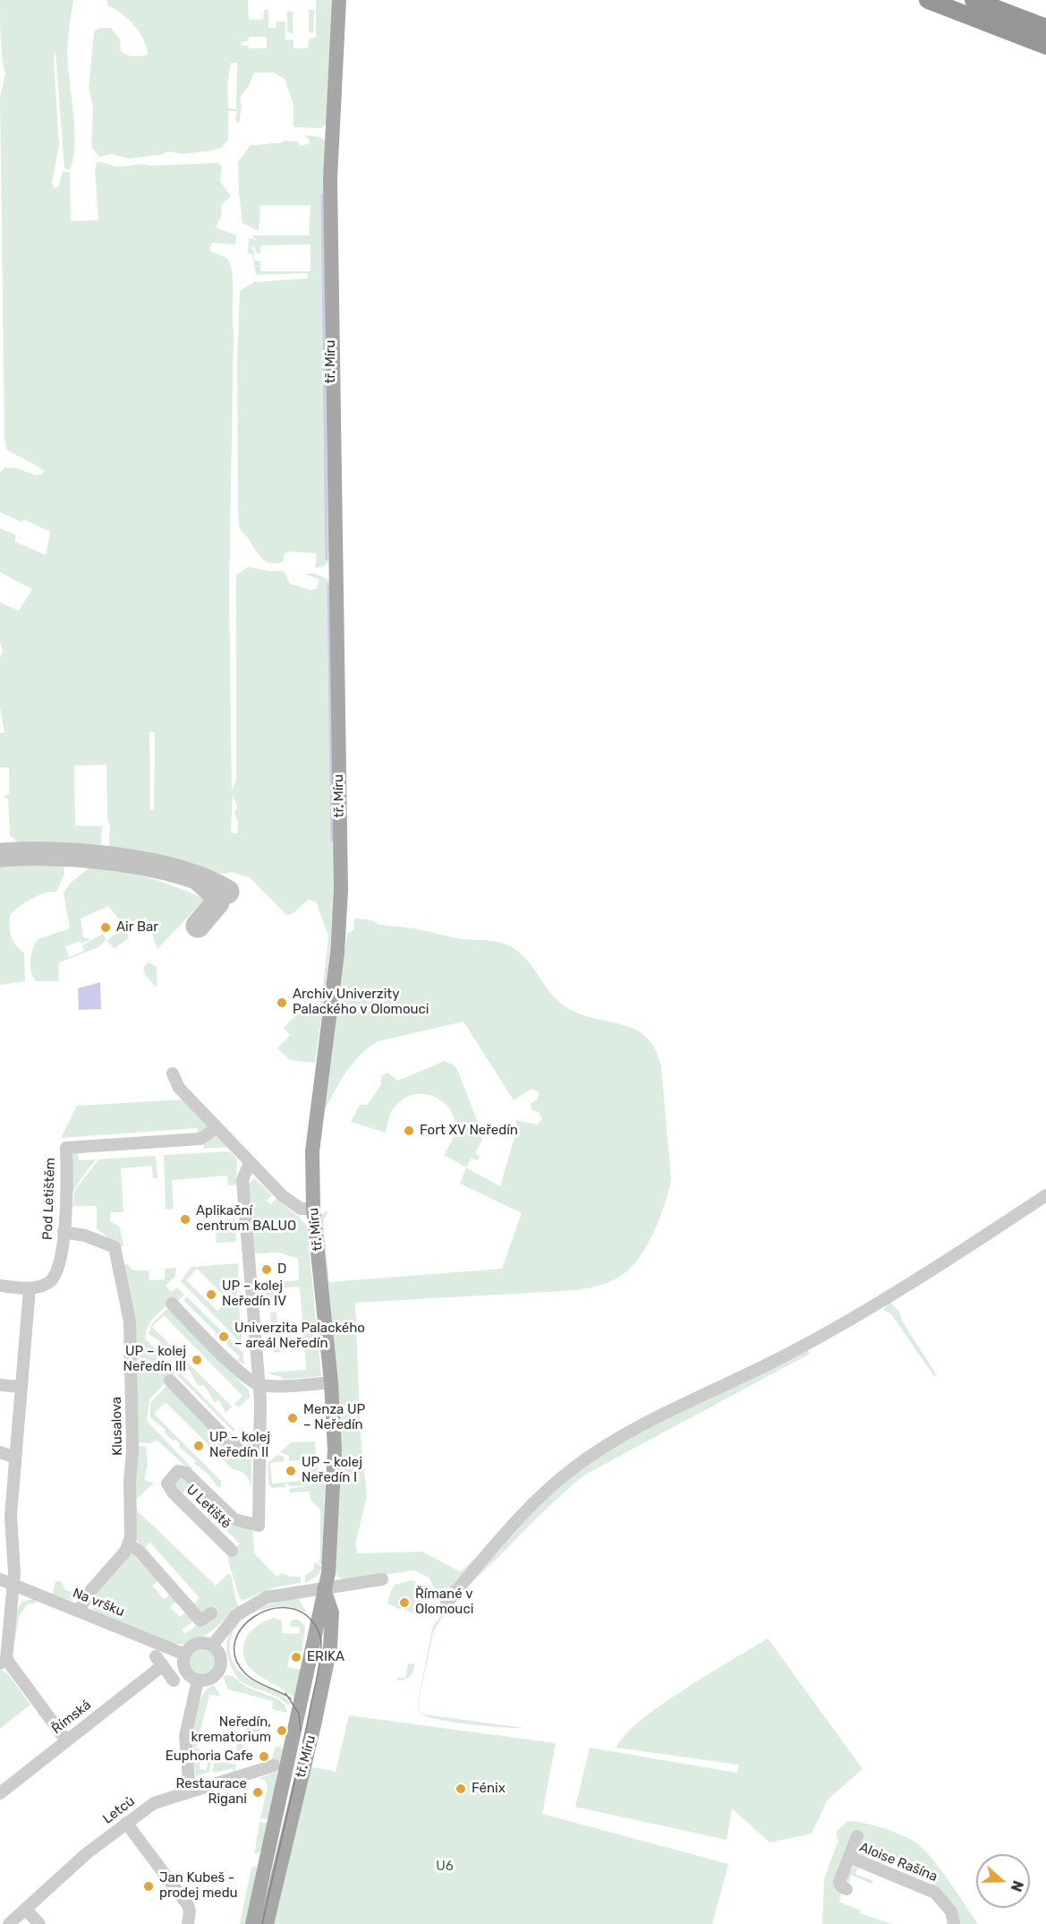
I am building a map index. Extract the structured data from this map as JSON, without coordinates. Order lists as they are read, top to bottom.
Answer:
{
  "streets": {
    "main road": ["tř. Míru"],
    "street": [
      "Pod Letištěm",
      "Klusalova",
      "U Letiště",
      "Na vršku",
      "Římská",
      "Letců",
      "Aloise Rašína"
    ]
  },
  "crossings": [
    ["Pod Letištěm", "Klusalova"]
  ],
  "parks": ["U6"],
  "places": [
    "Air Bar",
    "Archiv Univerzity Palackého v Olomouci",
    "Fort XV Neředín",
    "Aplikační centrum BALUO",
    "D",
    "UP – kolej Neředín IV",
    "Univerzita Palackého – areál Neředín",
    "UP – kolej Neředín III",
    "Menza UP – Neředín",
    "UP – kolej Neředín II",
    "UP – kolej Neředín I",
    "Římané v Olomouci",
    "ERIKA",
    "Neředín, krematorium",
    "Euphoria Cafe",
    "Fénix",
    "Restaurace Rigani",
    "Jan Kubeš - prodej medu"
  ],
  "north": "right"
}
